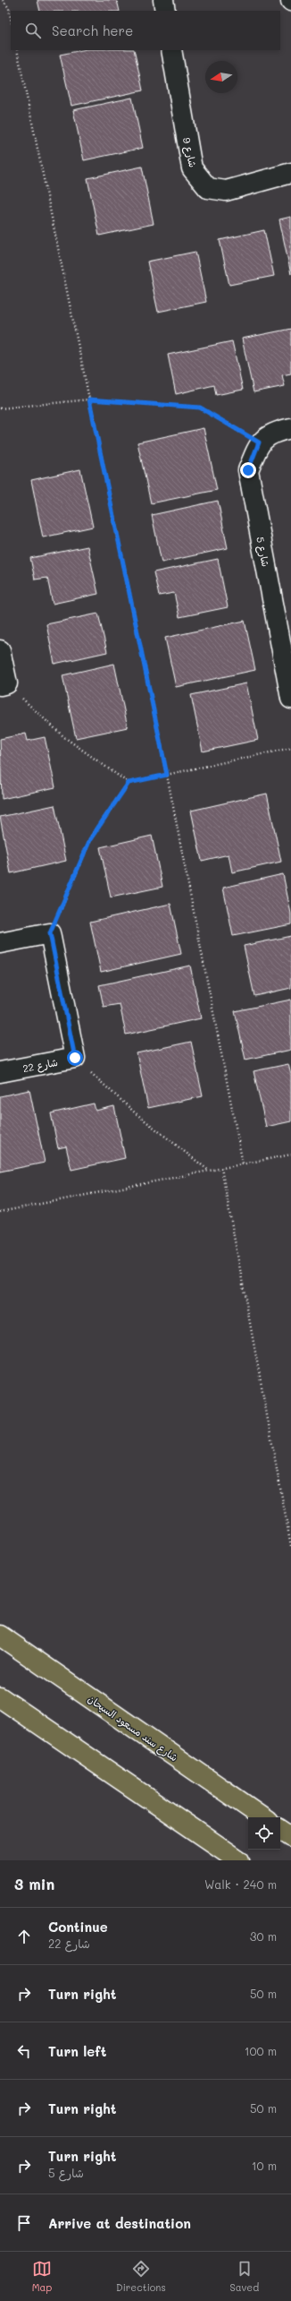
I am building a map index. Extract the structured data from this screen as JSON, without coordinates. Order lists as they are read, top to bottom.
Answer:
{
  "streets": {
    "main road": ["شارع سند مسعود السيحان"],
    "street": ["شارع 9", "شارع 5", "شارع 22"]
  },
  "north": "left",
  "page": {
    "search": "Search here",
    "heading": ["3 min", "Walk · 240 m"],
    "list": [
      ["Continue", "شارع 22", "30 m"],
      ["Turn right", "50 m"],
      ["Turn left", "100 m"],
      ["Turn right", "50 m"],
      ["Turn right", "شارع 5", "10 m"],
      "Arrive at destination"
    ],
    "nav": ["Map", "Directions", "Saved"]
  }
}
